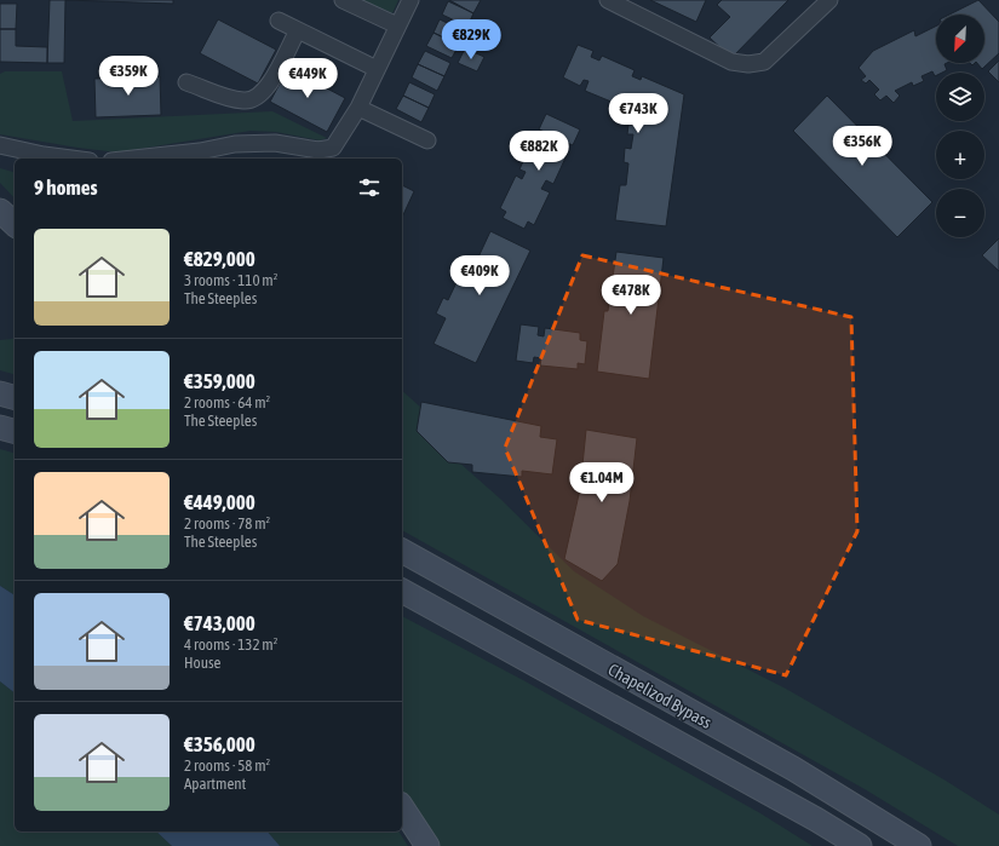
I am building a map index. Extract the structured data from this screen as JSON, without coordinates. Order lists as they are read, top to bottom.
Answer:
{
  "streets": {
    "main road": ["Chapelizod Bypass"]
  },
  "north": "bottom left",
  "page": {
    "map_buttons": ["+", "−"],
    "price": [
      "€829K",
      "€359K",
      "€449K",
      "€743K",
      "€356K",
      "€882K",
      "€409K",
      "€478K",
      "€1.04M"
    ],
    "heading": "9 homes",
    "list": [
      {
        "name": "€829,000",
        "note": "3 rooms · 110 m² · The Steeples"
      },
      {
        "name": "€359,000",
        "note": "2 rooms · 64 m² · The Steeples"
      },
      {
        "name": "€449,000",
        "note": "2 rooms · 78 m² · The Steeples"
      },
      {
        "name": "€743,000",
        "note": "4 rooms · 132 m² · House"
      },
      {
        "name": "€356,000",
        "note": "2 rooms · 58 m² · Apartment"
      }
    ]
  }
}
